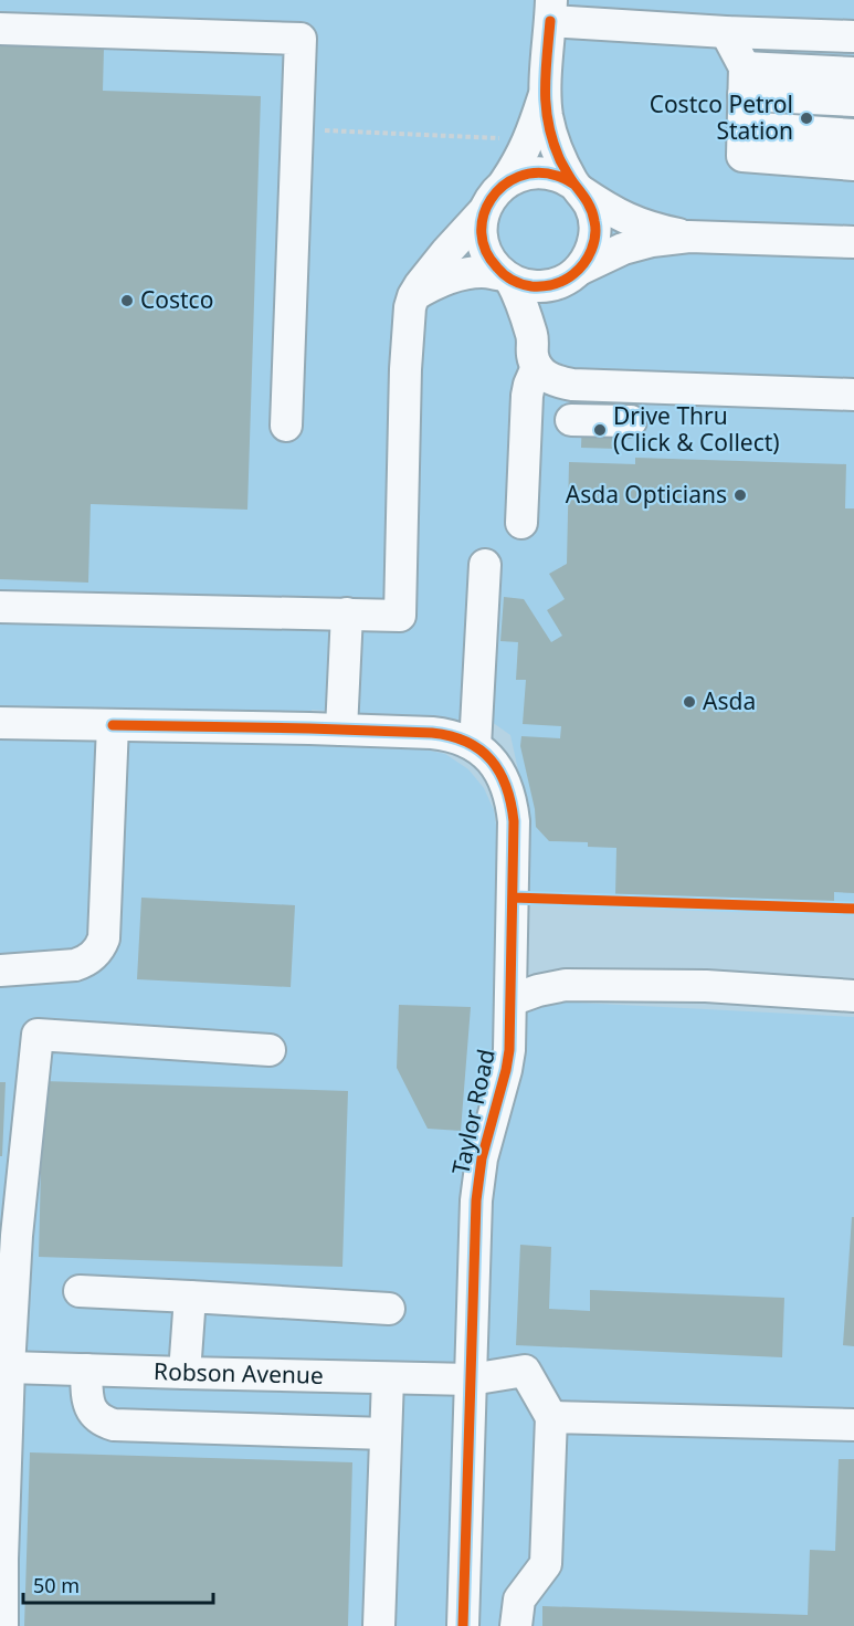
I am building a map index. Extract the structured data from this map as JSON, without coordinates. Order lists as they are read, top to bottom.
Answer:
{
  "streets": {
    "street": ["Taylor Road", "Robson Avenue"]
  },
  "crossings": [
    ["Taylor Road", "Robson Avenue"]
  ],
  "places": [
    "Costco Petrol Station",
    "Costco",
    "Drive Thru (Click & Collect)",
    "Asda Opticians",
    "Asda"
  ],
  "scale_bar": "50 m"
}
